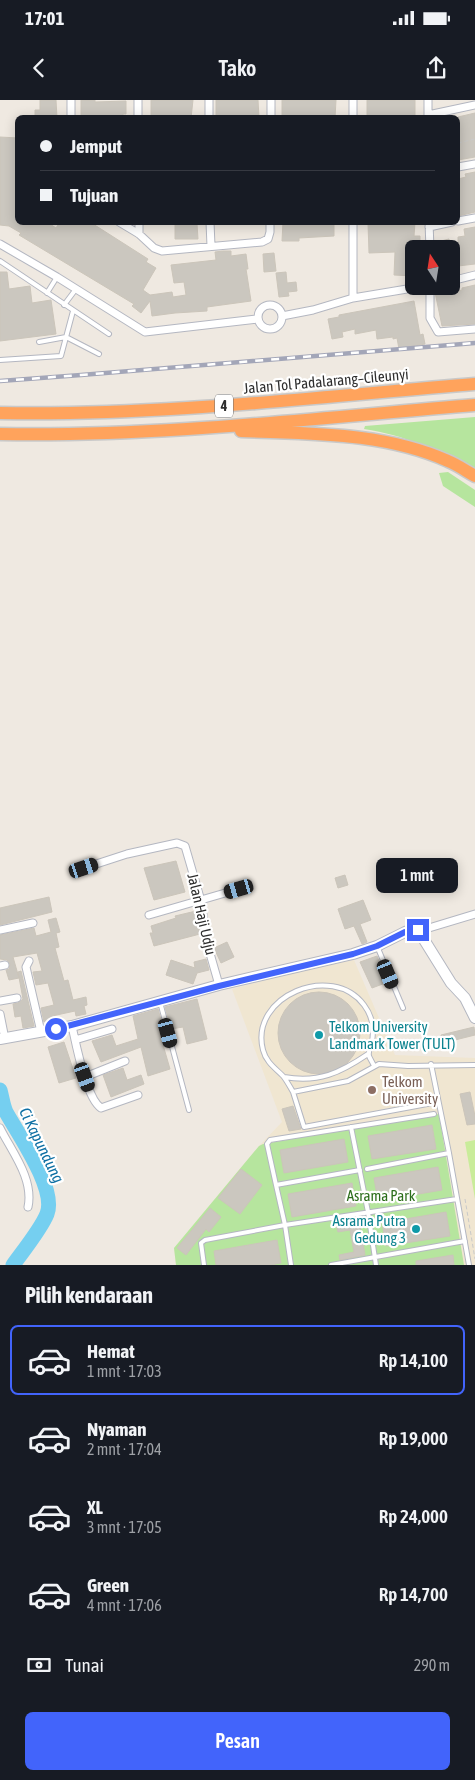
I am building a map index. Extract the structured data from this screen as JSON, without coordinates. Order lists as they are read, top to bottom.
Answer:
{
  "streets": {
    "highway": ["Jalan Tol Padalarang–Cileunyi", "4"],
    "street": ["Jalan Haji Udju"]
  },
  "water": ["Ci Kapundung"],
  "parks": ["Asrama Park"],
  "places": ["Telkom University Landmark Tower (TULT)", "Telkom University", "Asrama Putra Gedung 3"],
  "north": "top",
  "page": {
    "status": "17:01",
    "header": "Tako",
    "banner": ["Jemput", "Tujuan"],
    "bubble": "1 mnt",
    "heading": "Pilih kendaraan",
    "list": [
      {
        "name": "Hemat",
        "note": "1 mnt · 17:03",
        "value": "Rp 14,100"
      },
      {
        "name": "Nyaman",
        "note": "2 mnt · 17:04",
        "value": "Rp 19,000"
      },
      {
        "name": "XL",
        "note": "3 mnt · 17:05",
        "value": "Rp 24,000"
      },
      {
        "name": "Green",
        "note": "4 mnt · 17:06",
        "value": "Rp 14,700"
      }
    ],
    "pay": ["Tunai", "290 m"],
    "buttons": "Pesan"
  }
}
